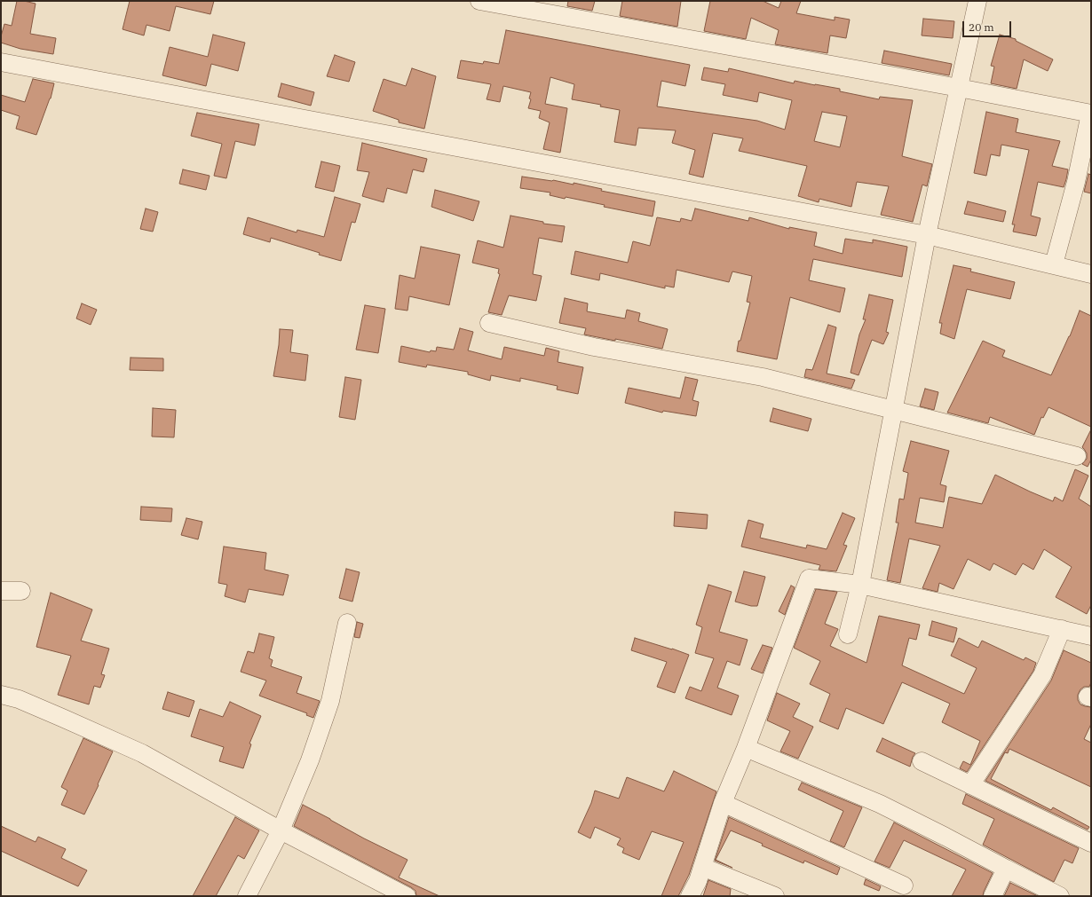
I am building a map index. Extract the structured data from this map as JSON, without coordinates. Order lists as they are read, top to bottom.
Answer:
{
  "scale_bar": "20 m"
}
